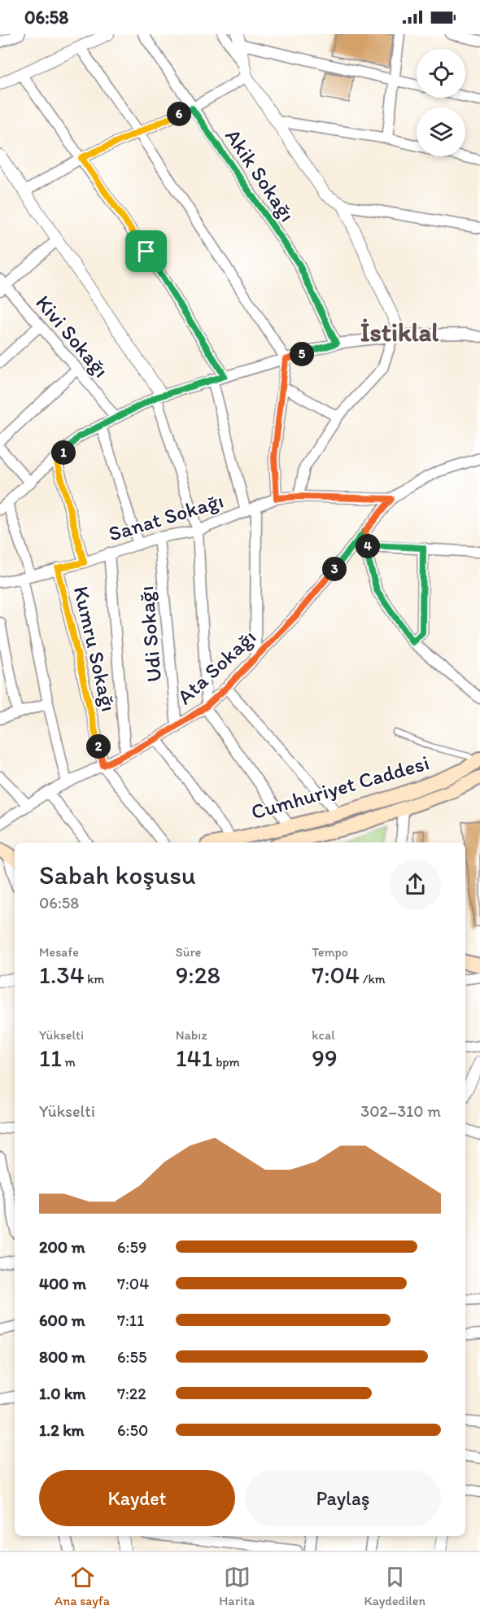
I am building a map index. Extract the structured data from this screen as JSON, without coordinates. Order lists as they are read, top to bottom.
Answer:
{
  "streets": {
    "main road": ["Cumhuriyet Caddesi"],
    "street": [
      "Akik Sokağı",
      "Kivi Sokağı",
      "Sanat Sokağı",
      "Udi Sokağı",
      "Kumru Sokağı",
      "Ata Sokağı"
    ]
  },
  "crossings": [
    ["Sanat Sokağı", "Udi Sokağı"],
    ["Sanat Sokağı", "Kumru Sokağı"],
    ["Sanat Sokağı", "Ata Sokağı"],
    ["Udi Sokağı", "Ata Sokağı"],
    ["Kumru Sokağı", "Ata Sokağı"]
  ],
  "districts": ["İstiklal"],
  "page": {
    "status": "06:58",
    "pins": [
      "6",
      "5",
      "1",
      "4",
      "3",
      "2"
    ],
    "heading": ["Sabah koşusu", "06:58"],
    "stats": [
      ["Mesafe", "1.34 km"],
      ["Süre", "9:28"],
      ["Tempo", "7:04 /km"],
      ["Yükselti", "11 m"],
      ["Nabız", "141 bpm"],
      ["kcal", "99"]
    ],
    "chart": ["Yükselti", "302–310 m"],
    "list": [
      {
        "name": "200 m",
        "note": "6:59"
      },
      {
        "name": "400 m",
        "note": "7:04"
      },
      {
        "name": "600 m",
        "note": "7:11"
      },
      {
        "name": "800 m",
        "note": "6:55"
      },
      {
        "name": "1.0 km",
        "note": "7:22"
      },
      {
        "name": "1.2 km",
        "note": "6:50"
      }
    ],
    "buttons": ["Kaydet", "Paylaş"],
    "tabs": ["Ana sayfa", "Harita", "Kaydedilen"]
  }
}
